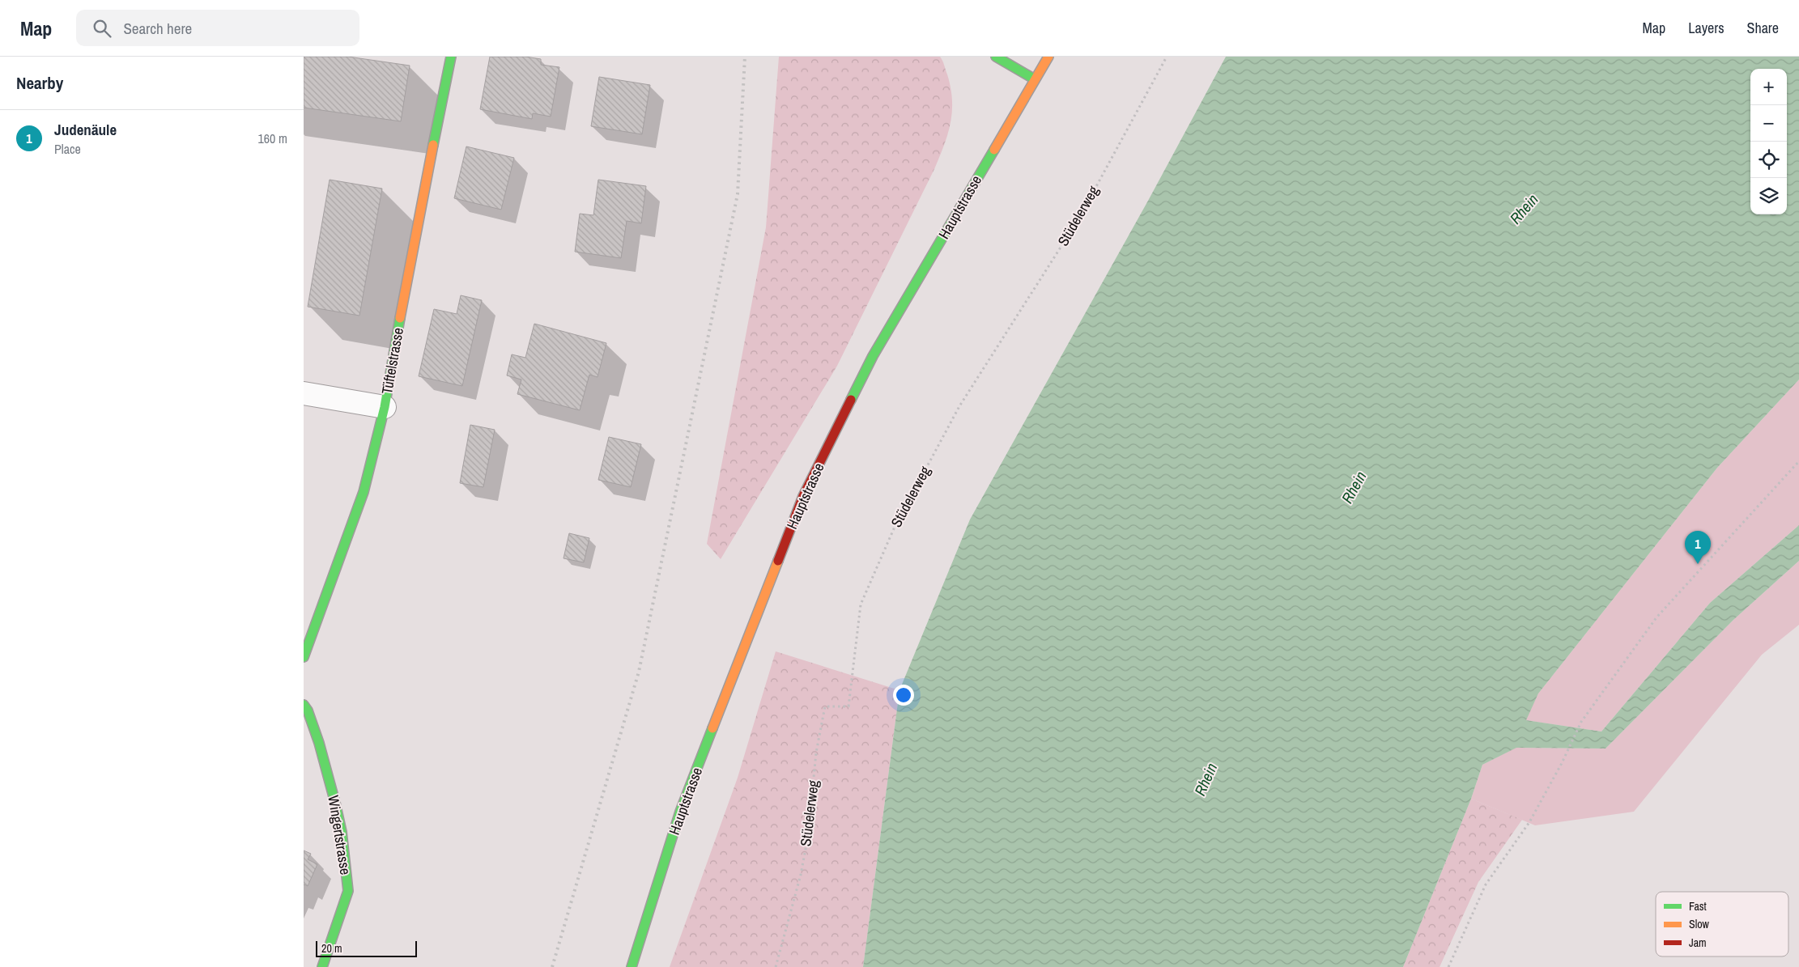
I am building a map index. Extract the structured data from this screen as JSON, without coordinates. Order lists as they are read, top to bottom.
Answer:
{
  "streets": {
    "main road": ["Hauptstrasse", "Tüftelstrasse", "Wingertstrasse"],
    "path": ["Stüdelerweg"]
  },
  "water": ["Rhein"],
  "legend": ["Fast", "Slow", "Jam"],
  "scale_bar": "20 m",
  "page": {
    "header": "Map",
    "search": "Search here",
    "nav": ["Map", "Layers", "Share"],
    "heading": "Nearby",
    "map_buttons": ["+", "−"],
    "list": [
      {
        "mark": "1",
        "name": "Judenäule",
        "note": "Place",
        "value": "160 m"
      }
    ],
    "pins": "1",
    "scale": "20 m"
  }
}
